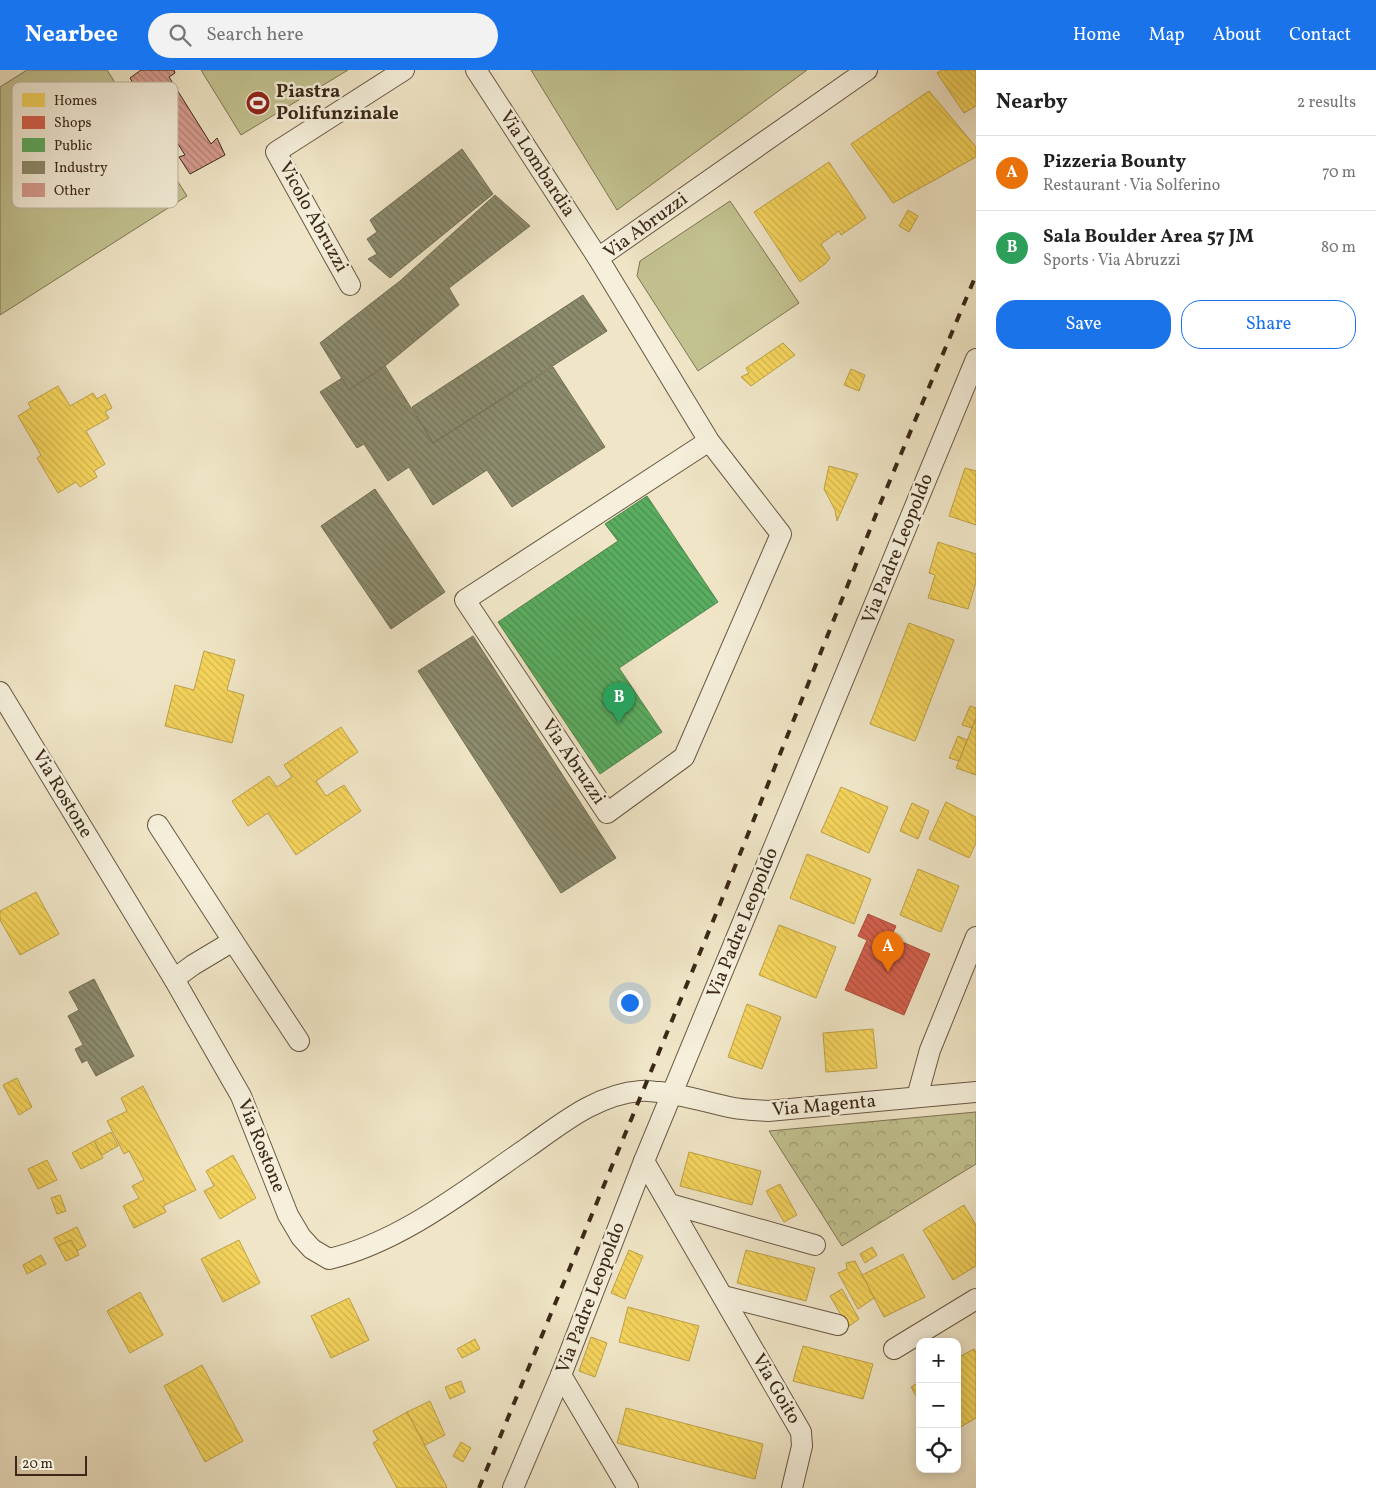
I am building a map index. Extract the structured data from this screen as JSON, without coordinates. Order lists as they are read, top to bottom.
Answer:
{
  "streets": {
    "street": [
      "Via Lombardia",
      "Vicolo Abruzzi",
      "Via Abruzzi",
      "Via Padre Leopoldo",
      "Via Rostone",
      "Via Magenta",
      "Via Goito"
    ]
  },
  "crossings": [
    ["Via Lombardia", "Via Abruzzi"],
    ["Via Padre Leopoldo", "Via Rostone"],
    ["Via Padre Leopoldo", "Via Magenta"],
    ["Via Padre Leopoldo", "Via Goito"],
    ["Via Rostone", "Via Magenta"]
  ],
  "places": {
    "sports": ["Piastra Polifunzinale"]
  },
  "legend": [
    "Homes",
    "Shops",
    "Public",
    "Industry",
    "Other"
  ],
  "scale_bar": "20 m",
  "page": {
    "header": "Nearbee",
    "search": "Search here",
    "nav": [
      "Home",
      "Map",
      "About",
      "Contact"
    ],
    "heading": ["Nearby", "2 results"],
    "list": [
      {
        "mark": "A",
        "name": "Pizzeria Bounty",
        "note": "Restaurant · Via Solferino",
        "value": "70 m"
      },
      {
        "mark": "B",
        "name": "Sala Boulder Area 57 JM",
        "note": "Sports · Via Abruzzi",
        "value": "80 m"
      }
    ],
    "buttons": ["Save", "Share"],
    "pins": ["B", "A"],
    "map_buttons": ["+", "−"],
    "scale": "20 m"
  }
}
